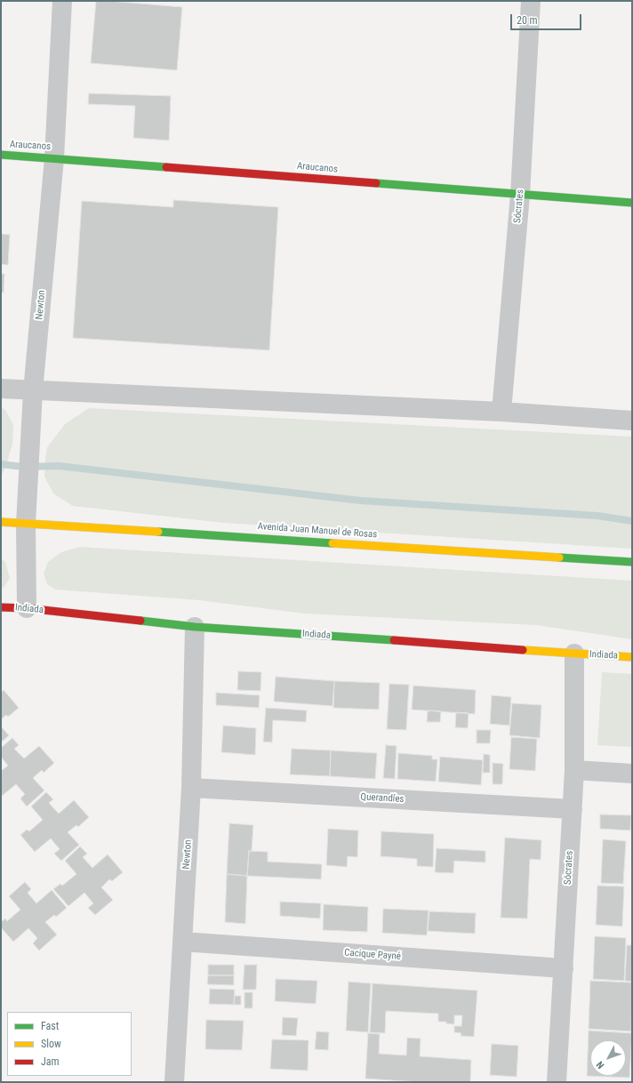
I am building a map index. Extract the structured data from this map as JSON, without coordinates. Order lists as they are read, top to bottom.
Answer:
{
  "streets": {
    "street": [
      "Araucanos",
      "Sócrates",
      "Newton",
      "Avenida Juan Manuel de Rosas",
      "Indiada",
      "Querandíes",
      "Cacique Payné"
    ]
  },
  "crossings": [
    ["Araucanos", "Sócrates"],
    ["Araucanos", "Newton"],
    ["Sócrates", "Indiada"],
    ["Sócrates", "Querandíes"],
    ["Sócrates", "Cacique Payné"],
    ["Newton", "Avenida Juan Manuel de Rosas"],
    ["Newton", "Indiada"],
    ["Newton", "Querandíes"],
    ["Newton", "Cacique Payné"]
  ],
  "legend": ["Fast", "Slow", "Jam"],
  "scale_bar": "20 m",
  "north": "bottom left"
}
